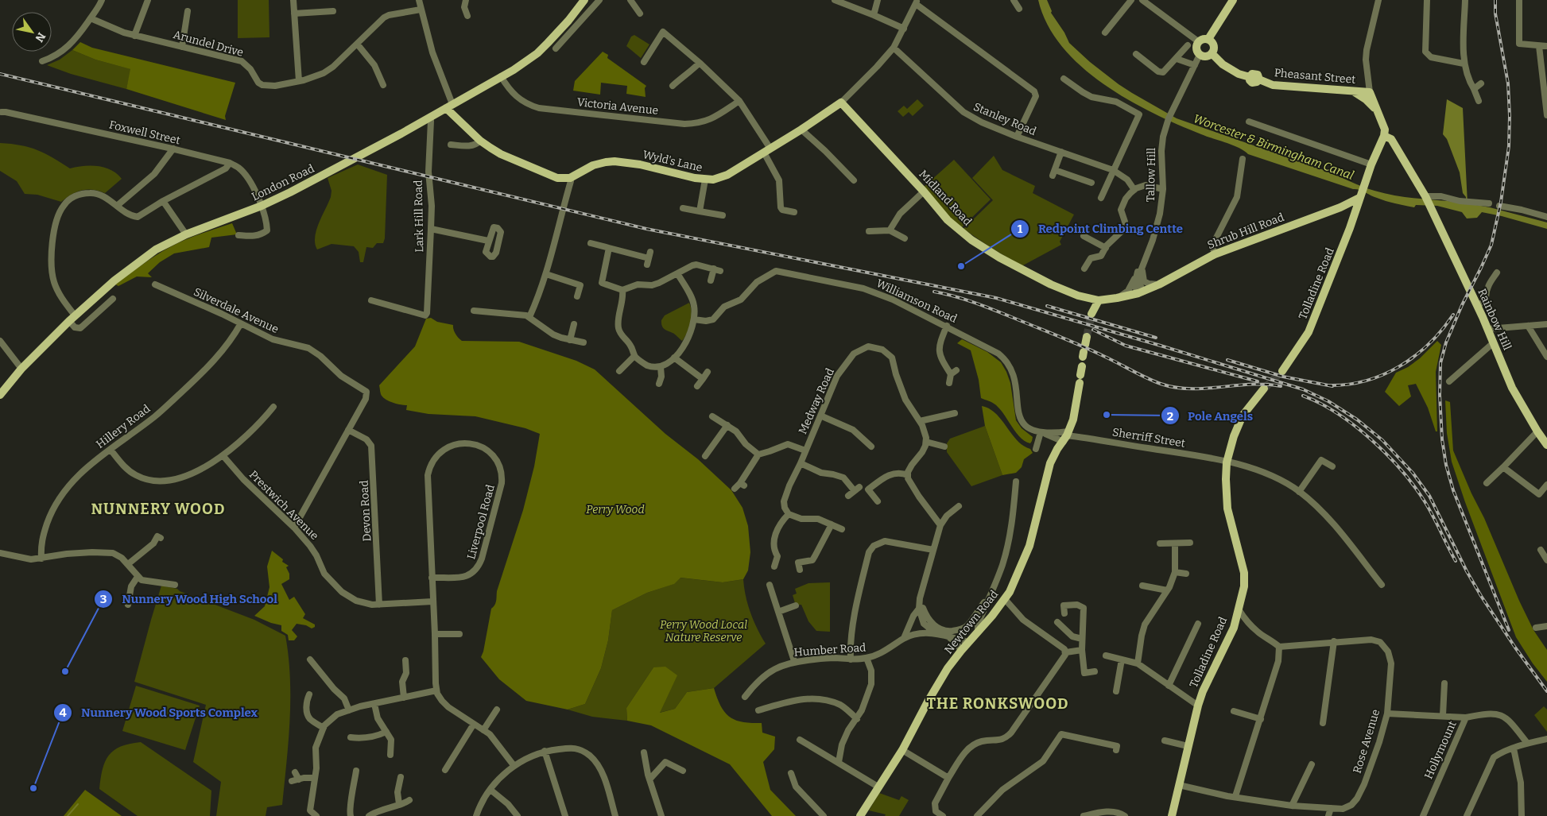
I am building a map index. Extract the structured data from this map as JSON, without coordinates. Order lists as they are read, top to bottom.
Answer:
{
  "streets": {
    "main road": [
      "Pheasant Street",
      "Wyld's Lane",
      "London Road",
      "Midland Road",
      "Shrub Hill Road",
      "Tolladine Road",
      "Rainbow Hill",
      "Newtown Road"
    ],
    "street": [
      "Arundel Drive",
      "Victoria Avenue",
      "Stanley Road",
      "Foxwell Street",
      "Tallow Hill",
      "Lark Hill Road",
      "Williamson Road",
      "Silverdale Avenue",
      "Medway Road",
      "Hillery Road",
      "Sherriff Street",
      "Prestwich Avenue",
      "Devon Road",
      "Liverpool Road",
      "Humber Road",
      "Rose Avenue",
      "Hollymount"
    ]
  },
  "crossings": [
    ["Pheasant Street", "Tallow Hill"],
    ["Victoria Avenue", "London Road"],
    ["Stanley Road", "Wyld's Lane"],
    ["Foxwell Street", "London Road"],
    ["Wyld's Lane", "Midland Road"],
    ["Tallow Hill", "Midland Road"],
    ["Tallow Hill", "Shrub Hill Road"],
    ["London Road", "Lark Hill Road"],
    ["Midland Road", "Shrub Hill Road"],
    ["Shrub Hill Road", "Tolladine Road"],
    ["Tolladine Road", "Rainbow Hill"],
    ["Tolladine Road", "Sherriff Street"],
    ["Tolladine Road", "Rose Avenue"],
    ["Williamson Road", "Sherriff Street"],
    ["Williamson Road", "Newtown Road"],
    ["Silverdale Avenue", "Hillery Road"],
    ["Silverdale Avenue", "Devon Road"],
    ["Sherriff Street", "Newtown Road"],
    ["Prestwich Avenue", "Devon Road"],
    ["Prestwich Avenue", "Liverpool Road"],
    ["Newtown Road", "Humber Road"]
  ],
  "districts": ["NUNNERY WOOD", "THE RONKSWOOD"],
  "water": ["Worcester & Birmingham Canal"],
  "parks": ["Perry Wood", "Perry Wood Local Nature Reserve"],
  "places": [
    "Redpoint Climbing Centte",
    "Pole Angels",
    "Nunnery Wood High School",
    "Nunnery Wood Sports Complex"
  ],
  "north": "bottom right"
}
